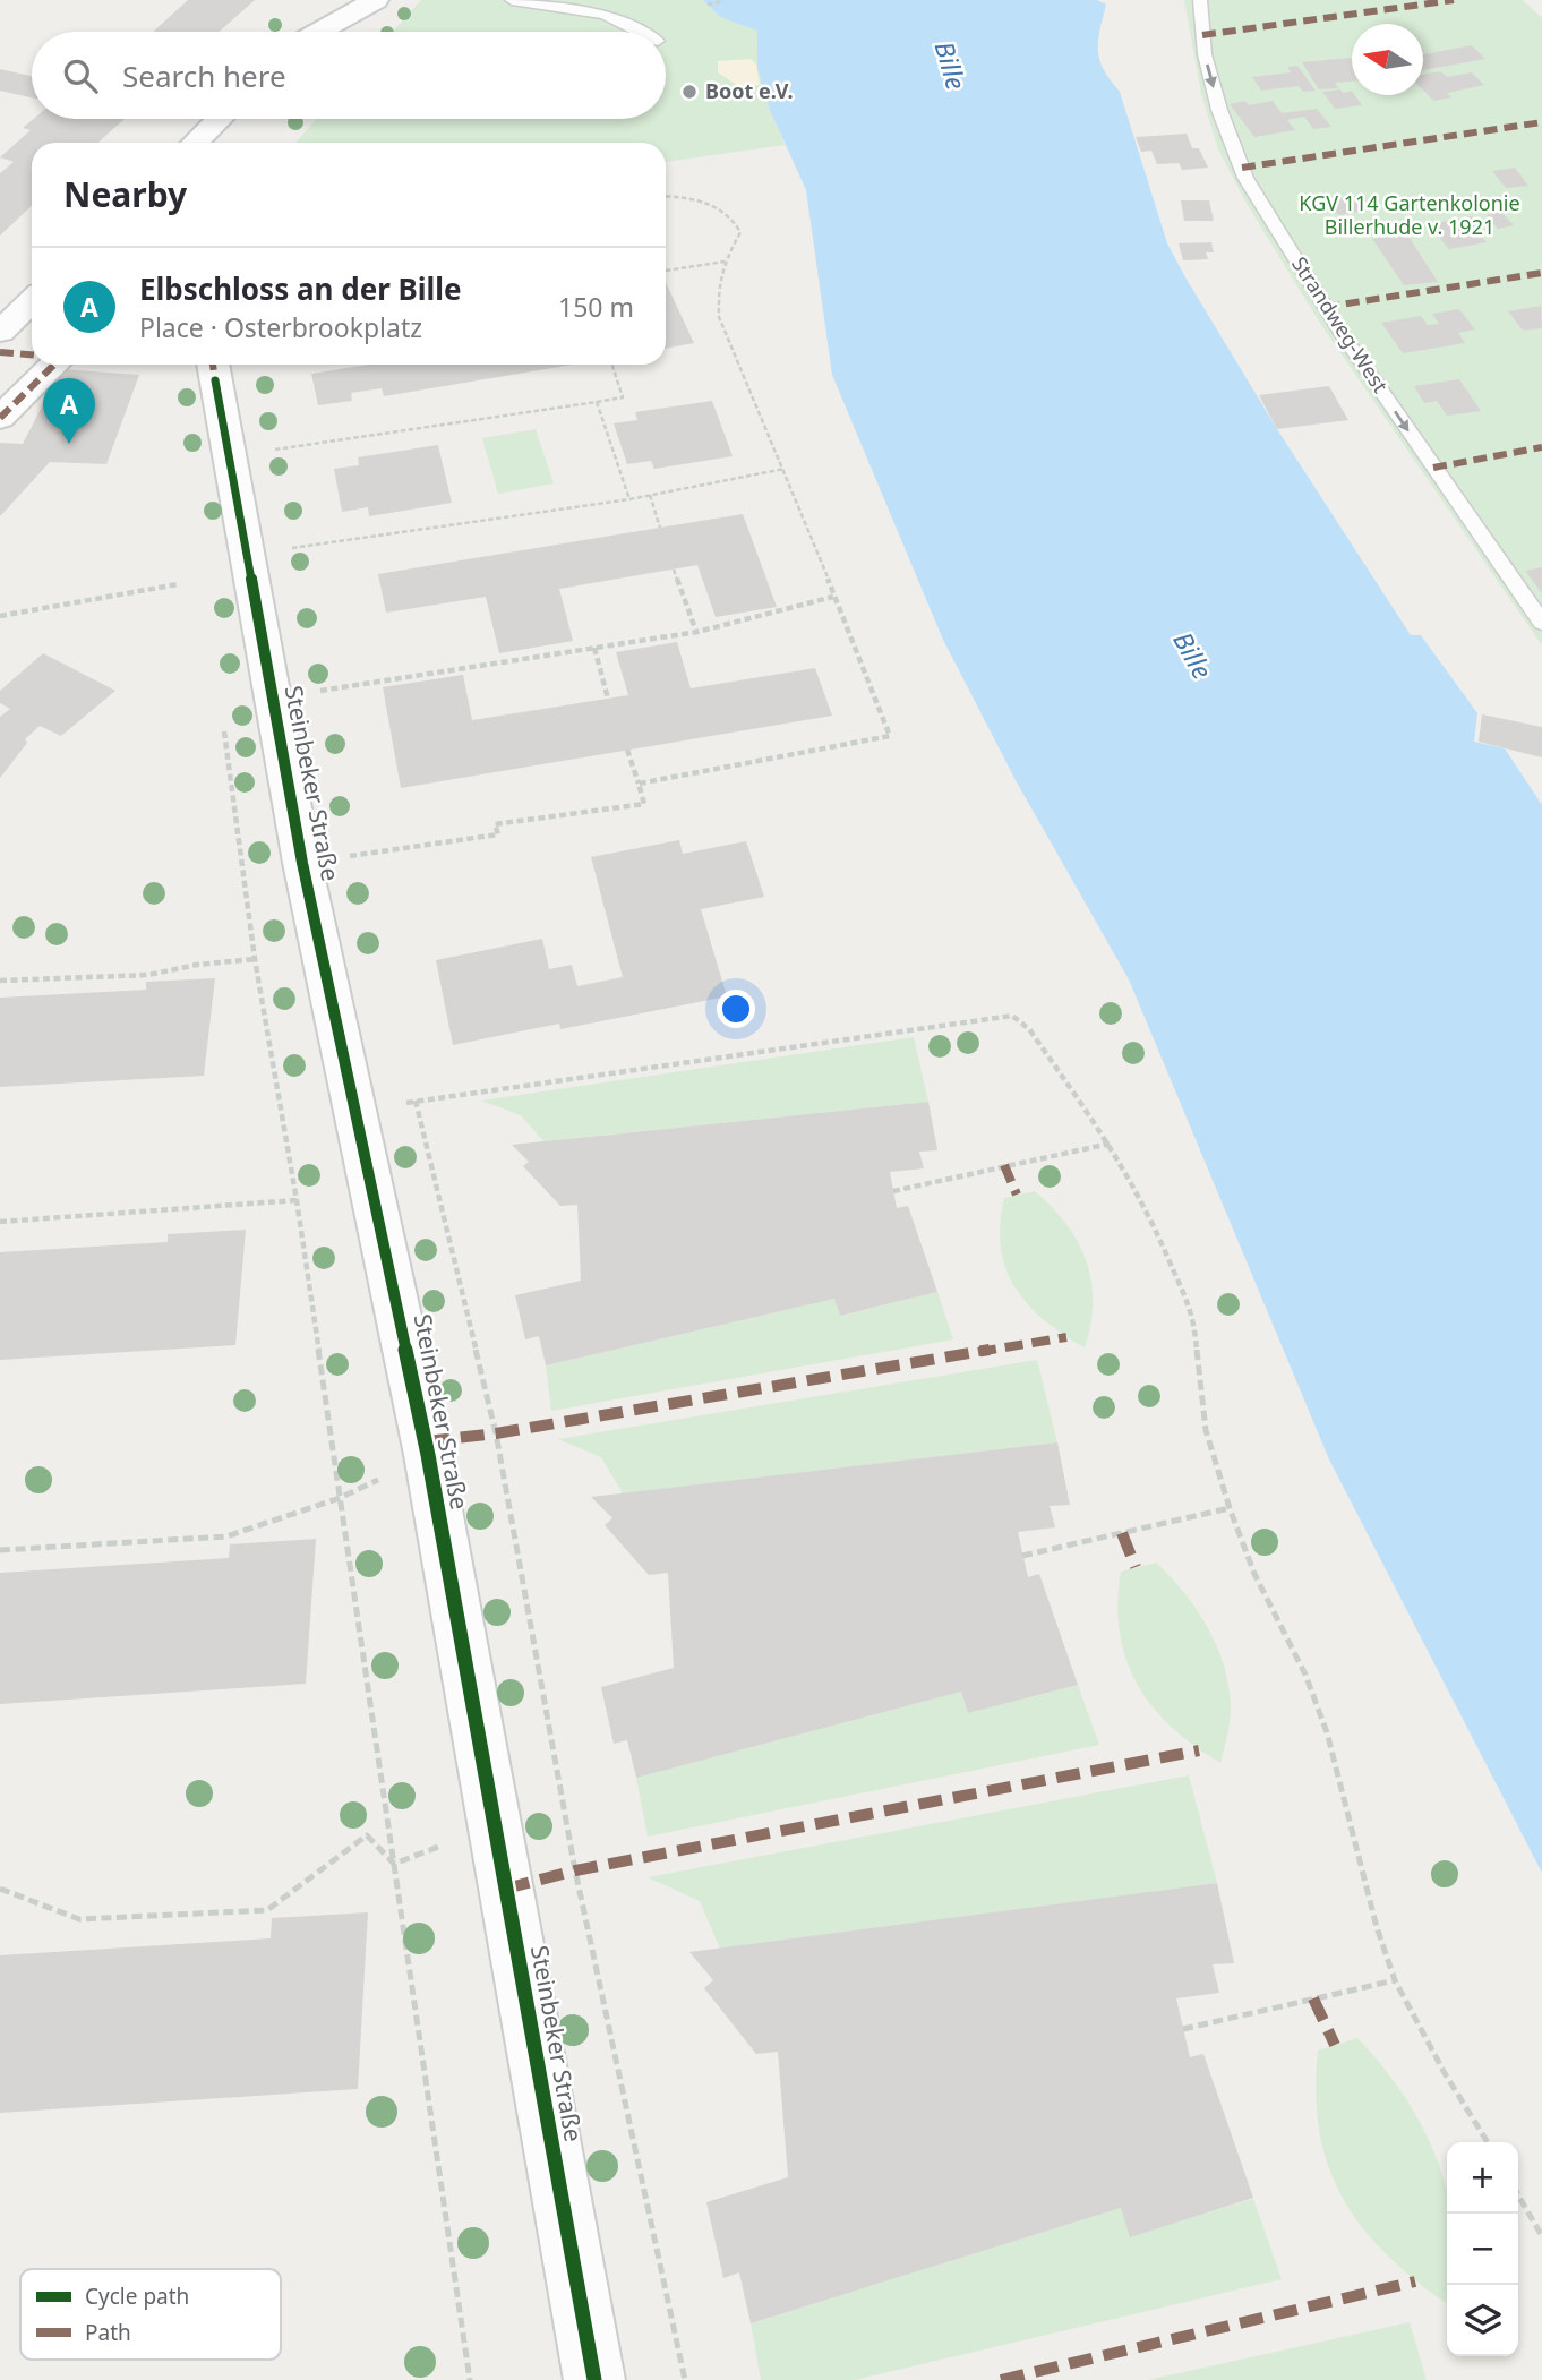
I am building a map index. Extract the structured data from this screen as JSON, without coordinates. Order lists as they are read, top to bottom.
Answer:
{
  "streets": {
    "street": ["Steinbeker Straße"],
    "lane": ["Strandweg-West"]
  },
  "one_way": ["Strandweg-West"],
  "water": ["Bille"],
  "parks": ["KGV 114 Gartenkolonie Billerhude v. 1921"],
  "places": ["Boot e.V."],
  "legend": ["Cycle path", "Path"],
  "north": "left",
  "page": {
    "search": "Search here",
    "heading": "Nearby",
    "list": [
      {
        "mark": "A",
        "name": "Elbschloss an der Bille",
        "note": "Place · Osterbrookplatz",
        "value": "150 m"
      }
    ],
    "pins": "A",
    "map_buttons": ["+", "−"]
  }
}
